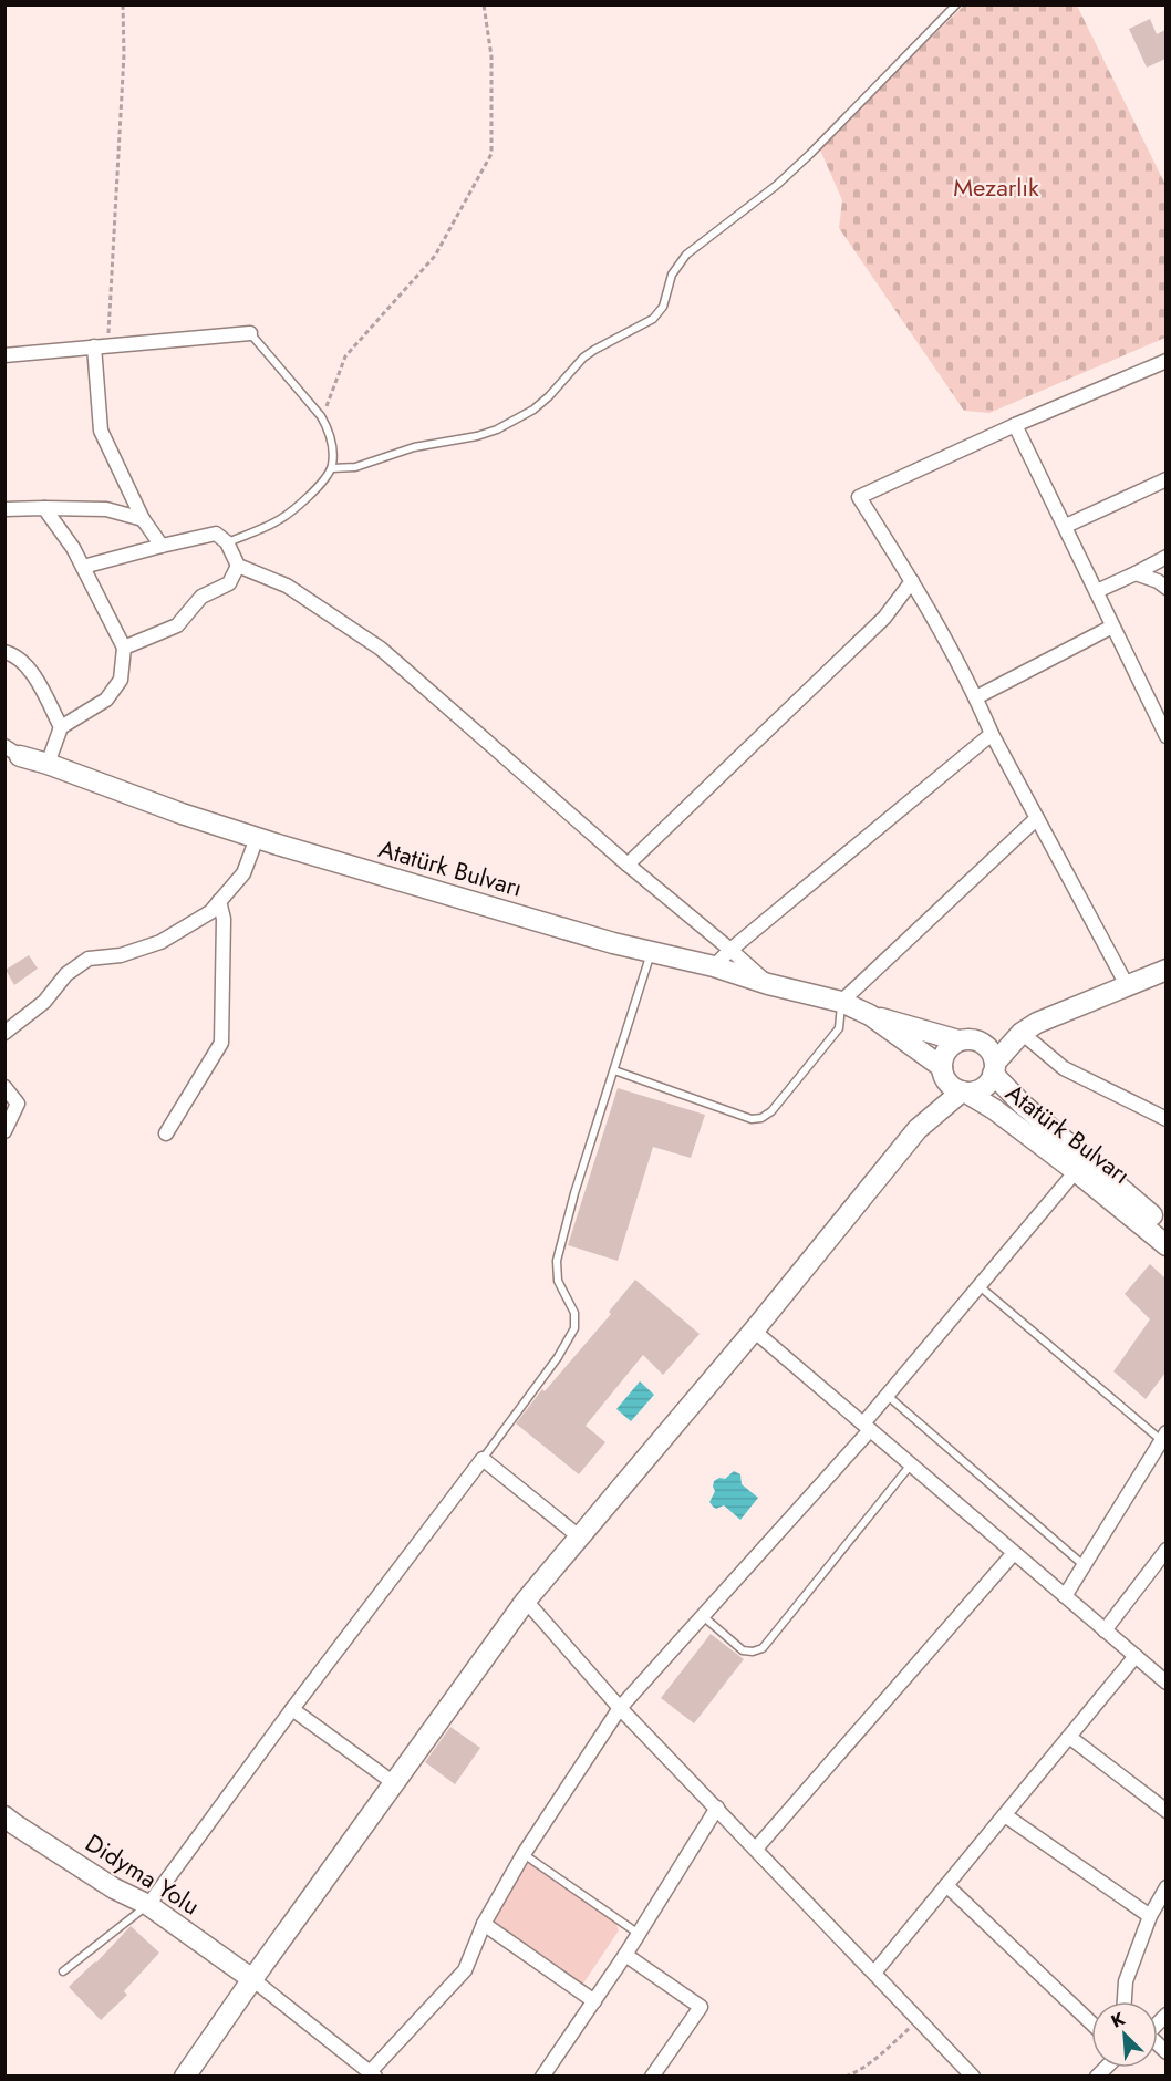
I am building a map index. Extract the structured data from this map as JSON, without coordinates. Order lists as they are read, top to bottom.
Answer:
{
  "streets": {
    "main road": ["Atatürk Bulvarı", "Didyma Yolu"]
  },
  "parks": ["Mezarlık"],
  "north": "top left"
}
